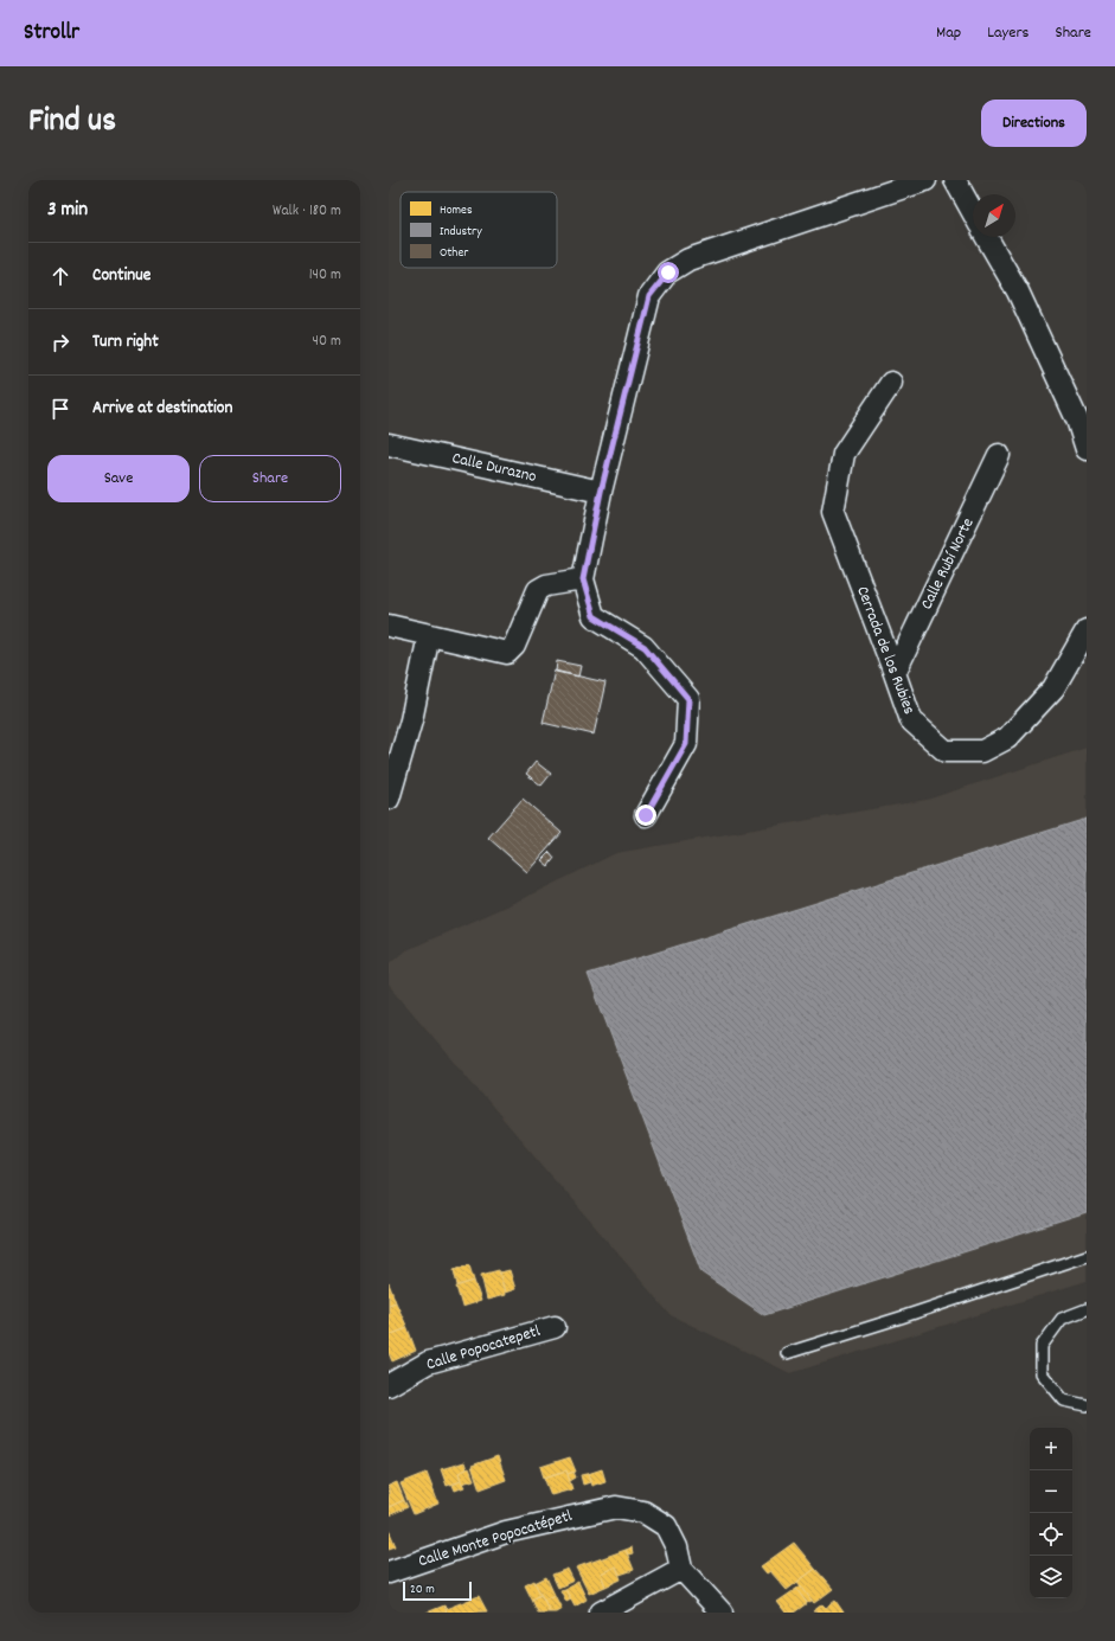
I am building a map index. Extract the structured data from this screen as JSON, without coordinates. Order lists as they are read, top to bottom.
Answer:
{
  "streets": {
    "street": [
      "Calle Durazno",
      "Calle Rubí Norte",
      "Cerrada de los Rubies",
      "Calle Popocatepetl",
      "Calle Monte Popocatépetl"
    ]
  },
  "crossings": [
    ["Calle Rubí Norte", "Cerrada de los Rubies"]
  ],
  "legend": ["Homes", "Industry", "Other"],
  "scale_bar": "20 m",
  "north": "top right",
  "page": {
    "header": "Strollr",
    "nav": ["Map", "Layers", "Share"],
    "title": "Find us",
    "buttons": [
      "Directions",
      ["Save", "Share"]
    ],
    "heading": ["3 min", "Walk · 180 m"],
    "list": [
      ["Continue", "140 m"],
      ["Turn right", "40 m"],
      "Arrive at destination"
    ],
    "map_buttons": ["+", "−"],
    "scale": "20 m"
  }
}
